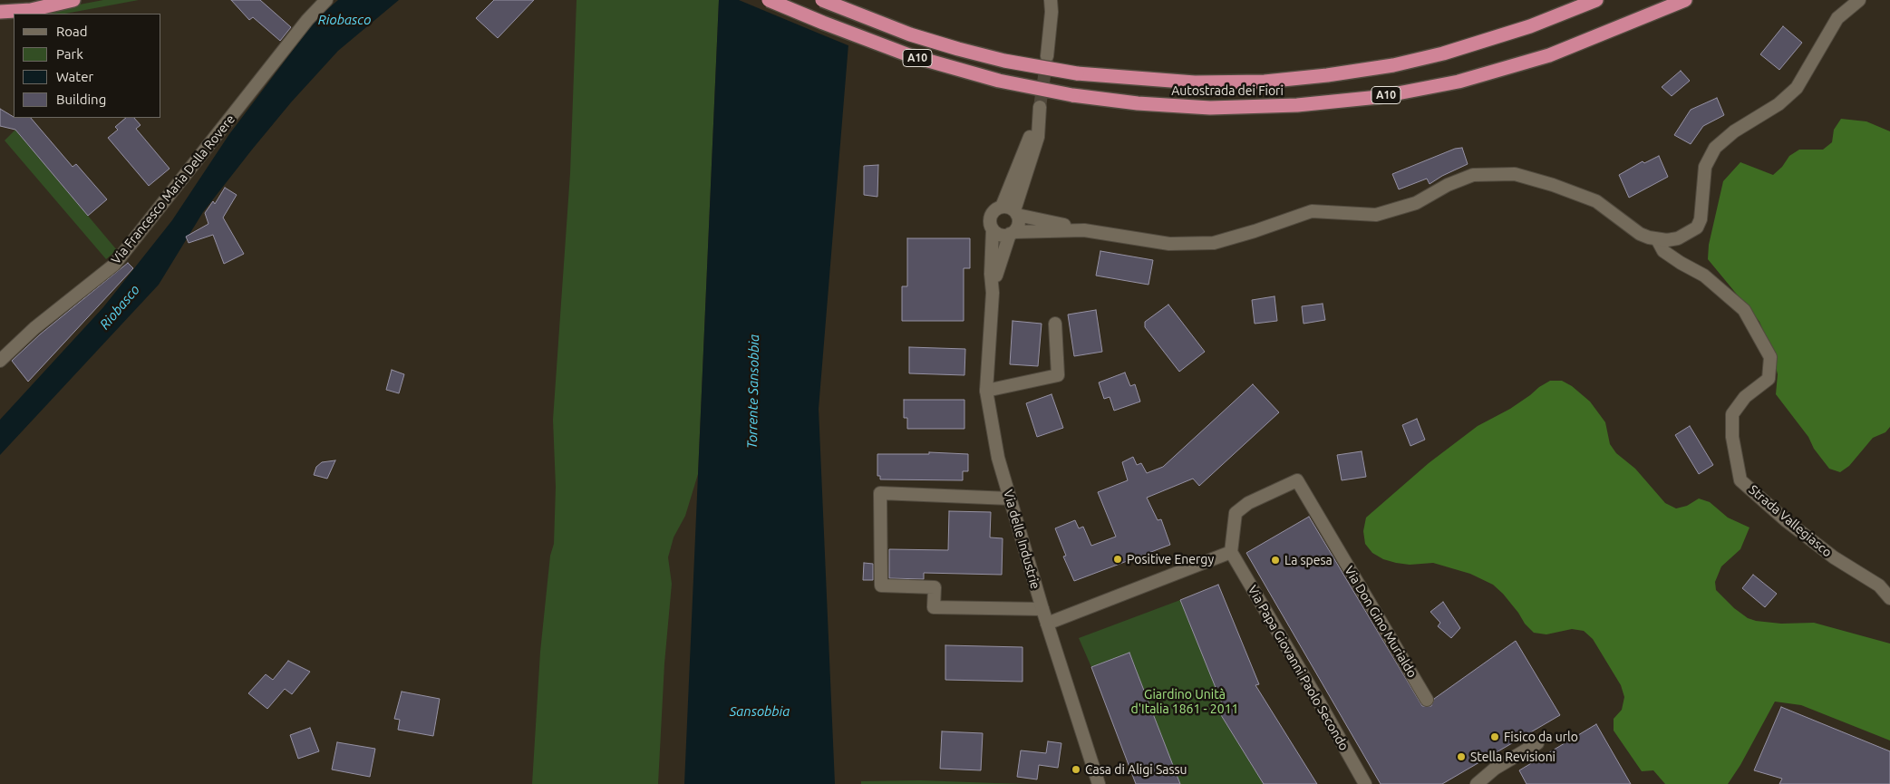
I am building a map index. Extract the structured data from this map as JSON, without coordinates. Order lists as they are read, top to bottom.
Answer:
{
  "streets": {
    "highway": ["A10", "Autostrada dei Fiori"],
    "street": [
      "Via Francesco Maria Della Rovere",
      "Strada Vallegiasco",
      "Via delle Industrie",
      "Via Don Gino Murialdo",
      "Via Papa Giovanni Paolo Secondo"
    ]
  },
  "crossings": [
    ["Via Don Gino Murialdo", "Via Papa Giovanni Paolo Secondo"]
  ],
  "water": ["Riobasco", "Torrente Sansobbia", "Sansobbia"],
  "parks": ["Giardino Unità d'Italia 1861 - 2011"],
  "places": [
    "Positive Energy",
    "La spesa",
    "Fisico da urlo",
    "Stella Revisioni",
    "Casa di Aligi Sassu"
  ],
  "legend": [
    "Road",
    "Park",
    "Water",
    "Building"
  ]
}
